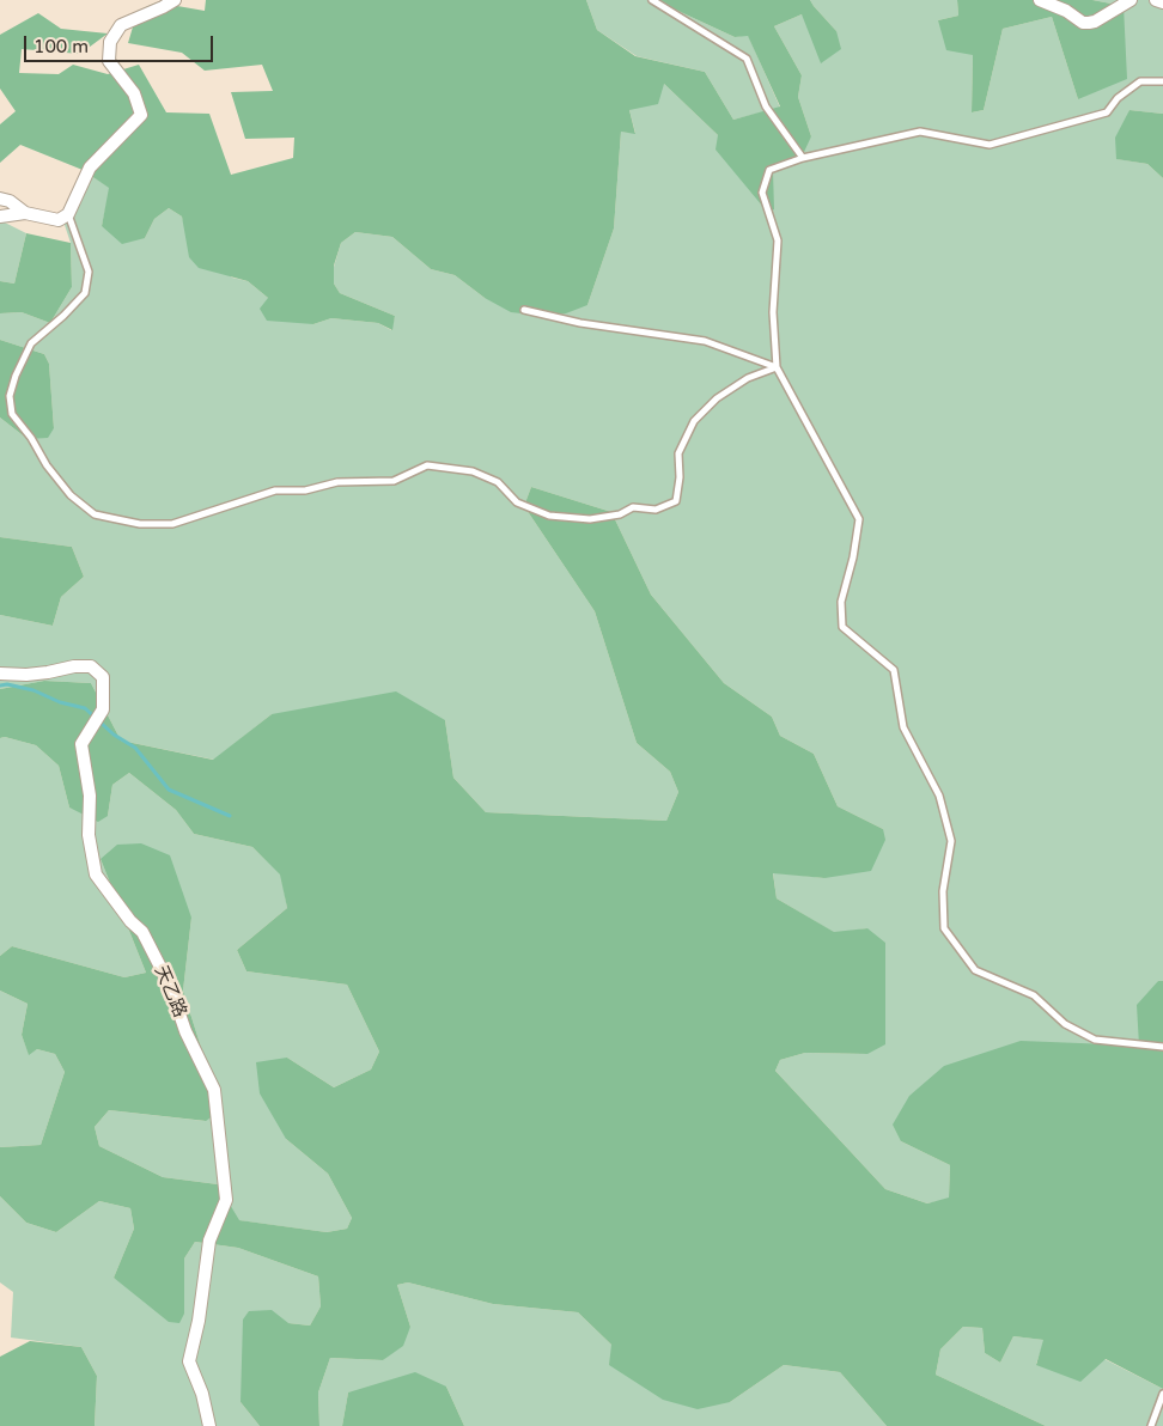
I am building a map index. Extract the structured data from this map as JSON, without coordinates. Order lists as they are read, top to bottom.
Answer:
{
  "streets": {
    "street": ["天乙路"]
  },
  "scale_bar": "100 m"
}
